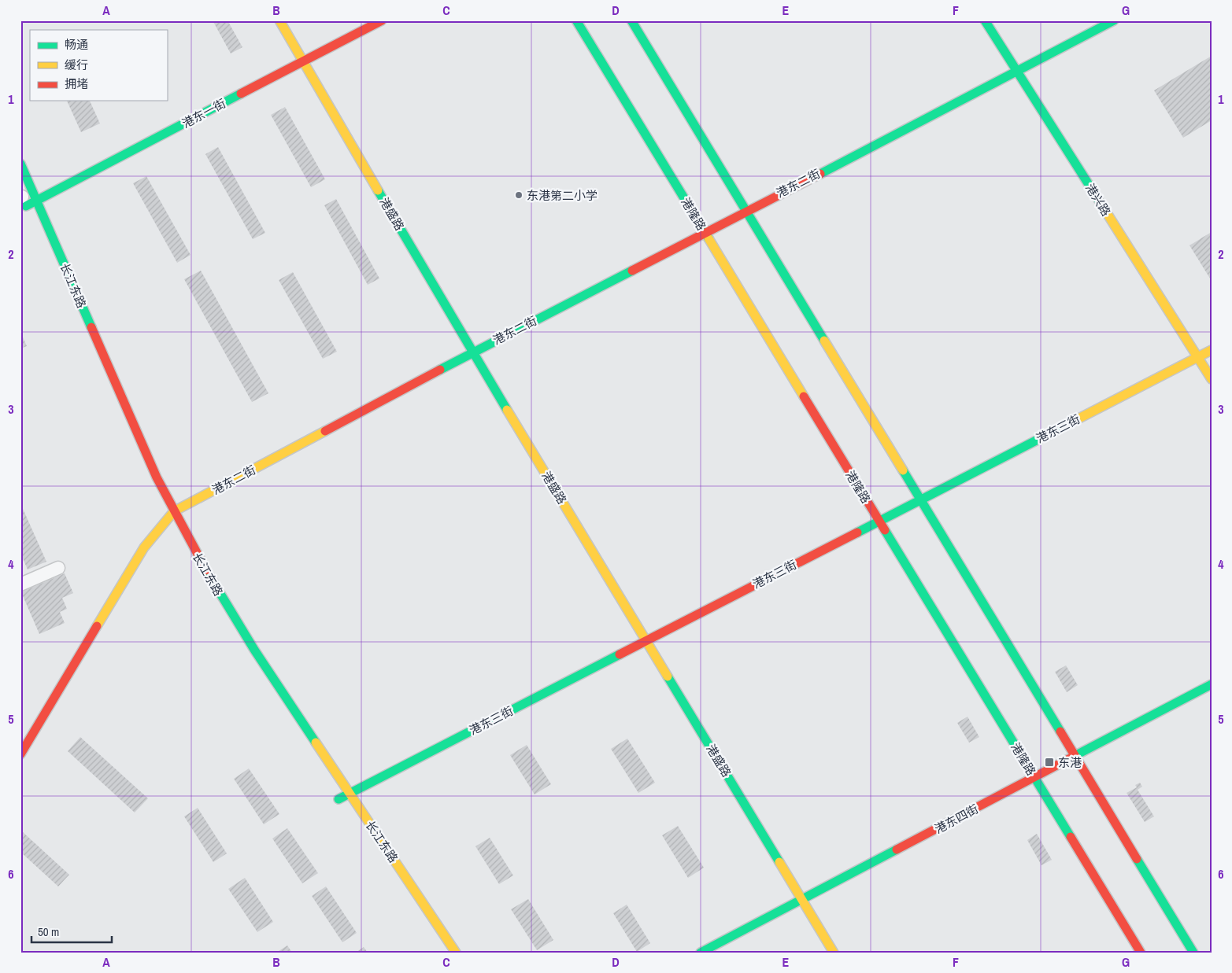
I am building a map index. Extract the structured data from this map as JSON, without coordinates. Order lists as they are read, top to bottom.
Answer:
{
  "streets": {
    "main road": [
      "港东一街",
      "港东二街",
      "港兴路",
      "港盛路",
      "港隆路",
      "长江东路",
      "港东三街",
      "港东四街"
    ]
  },
  "crossings": [
    ["港东一街", "港盛路"],
    ["港东一街", "长江东路"],
    ["港东二街", "港兴路"],
    ["港东二街", "港盛路"],
    ["港东二街", "港隆路"],
    ["港东二街", "长江东路"],
    ["港兴路", "港东三街"],
    ["港盛路", "港东三街"],
    ["港盛路", "港东四街"],
    ["港隆路", "港东三街"],
    ["港隆路", "港东四街"],
    ["长江东路", "港东三街"]
  ],
  "places": {
    "other": ["东港第二小学"],
    "transit": ["东港"]
  },
  "legend": ["畅通", "缓行", "拥堵"],
  "scale_bar": "50 m",
  "grid": {
    "columns": [
      "A",
      "B",
      "C",
      "D",
      "E",
      "F",
      "G"
    ],
    "rows": [
      "1",
      "2",
      "3",
      "4",
      "5",
      "6"
    ]
  }
}
